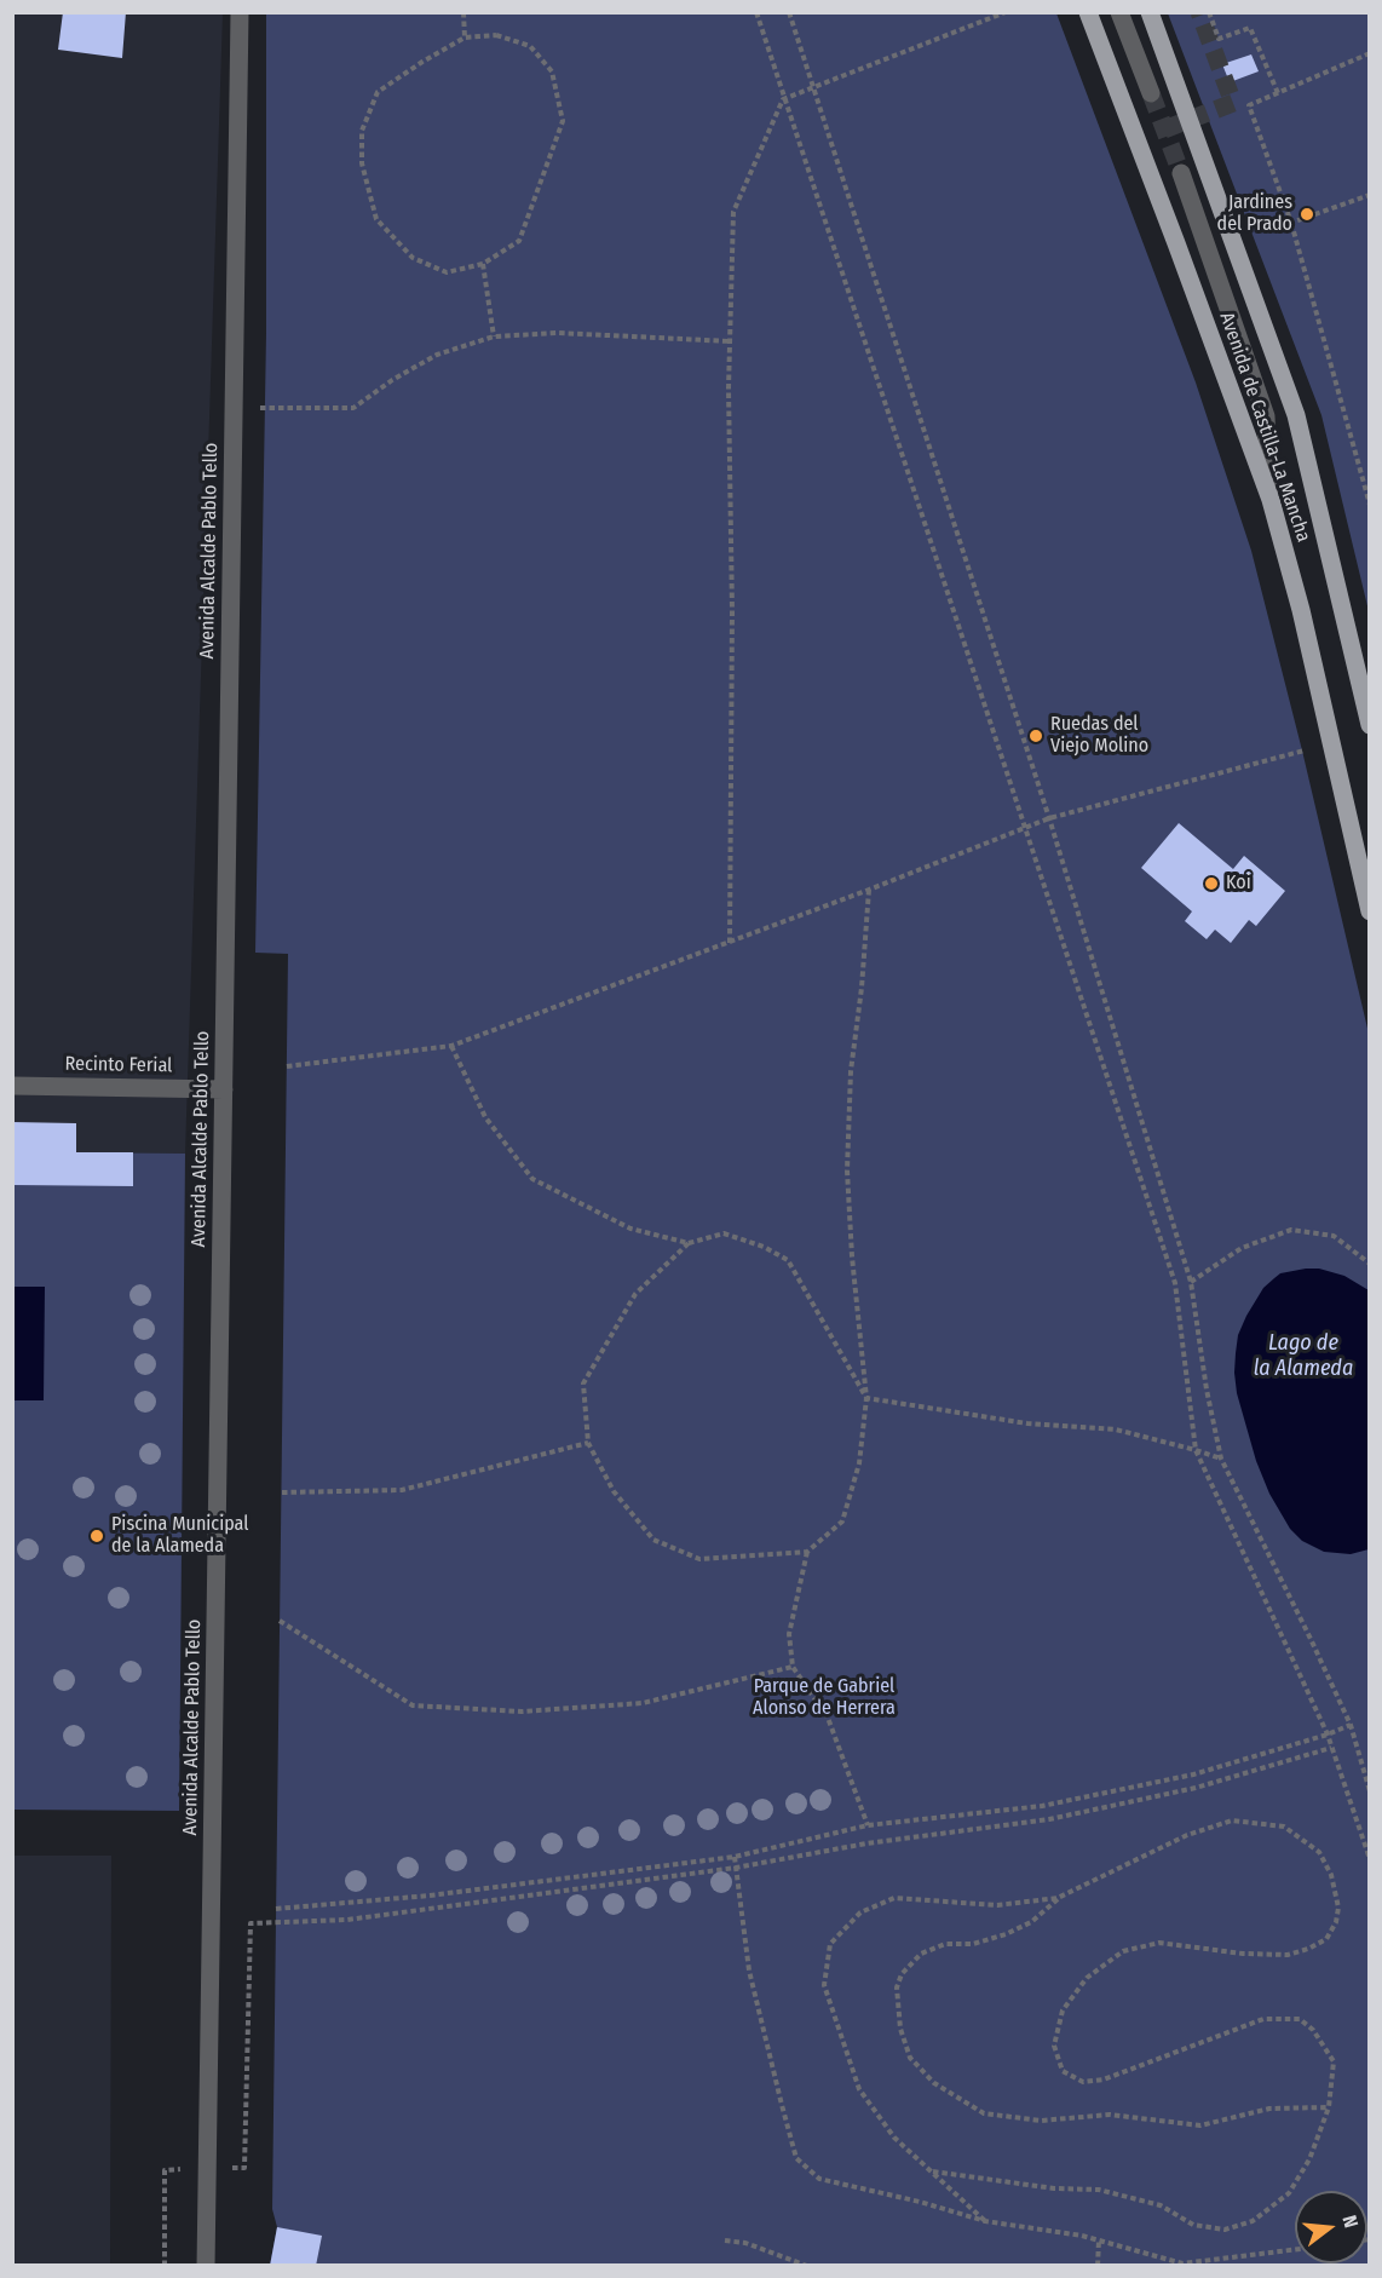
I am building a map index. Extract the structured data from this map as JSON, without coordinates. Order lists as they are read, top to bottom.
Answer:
{
  "streets": {
    "main road": ["Avenida de Castilla-La Mancha"],
    "street": ["Avenida Alcalde Pablo Tello", "Recinto Ferial"]
  },
  "crossings": [
    ["Avenida Alcalde Pablo Tello", "Recinto Ferial"]
  ],
  "water": ["Lago de la Alameda"],
  "parks": ["Parque de Gabriel Alonso de Herrera"],
  "places": [
    "Jardines del Prado",
    "Ruedas del Viejo Molino",
    "Koi",
    "Piscina Municipal de la Alameda"
  ],
  "north": "right"
}
